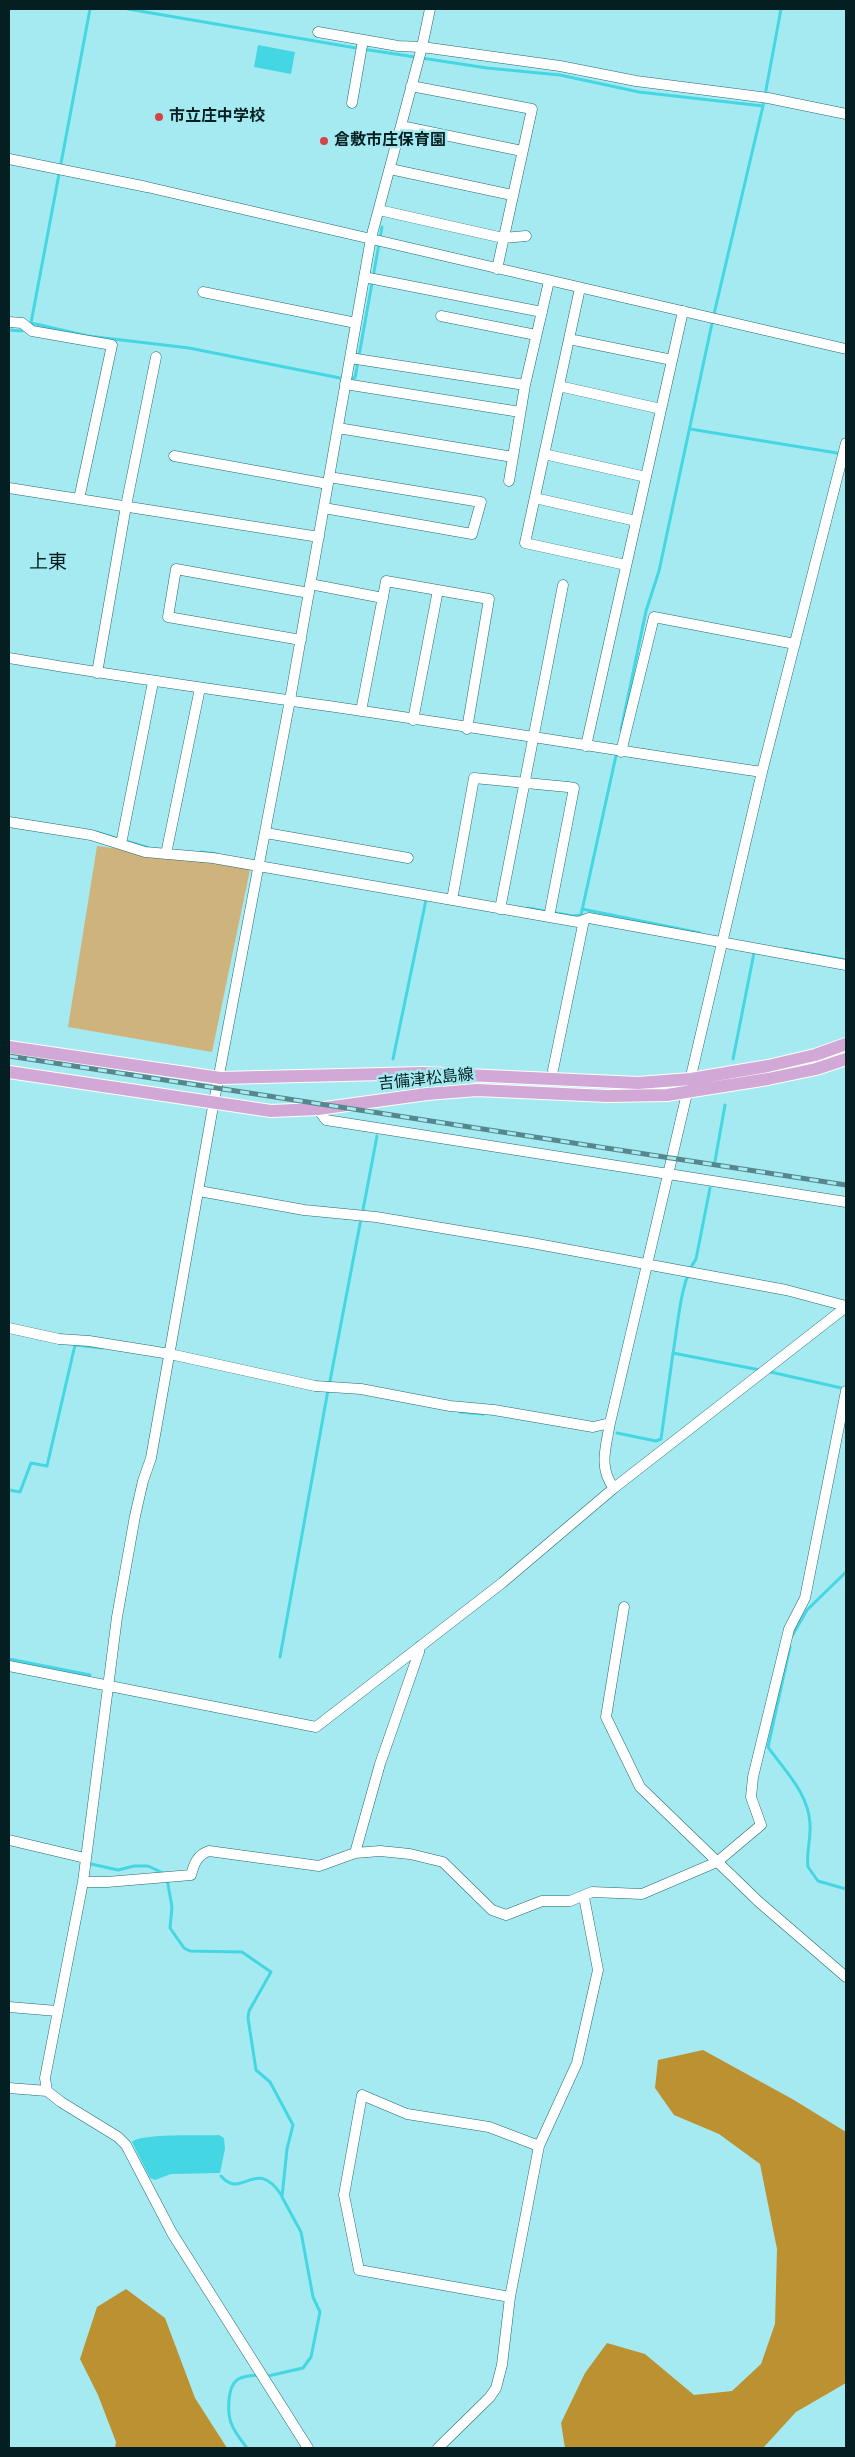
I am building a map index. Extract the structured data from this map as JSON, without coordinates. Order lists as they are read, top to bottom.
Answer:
{
  "streets": {
    "main road": ["吉備津松島線"]
  },
  "districts": ["上東"],
  "places": ["市立庄中学校", "倉敷市庄保育園"]
}
